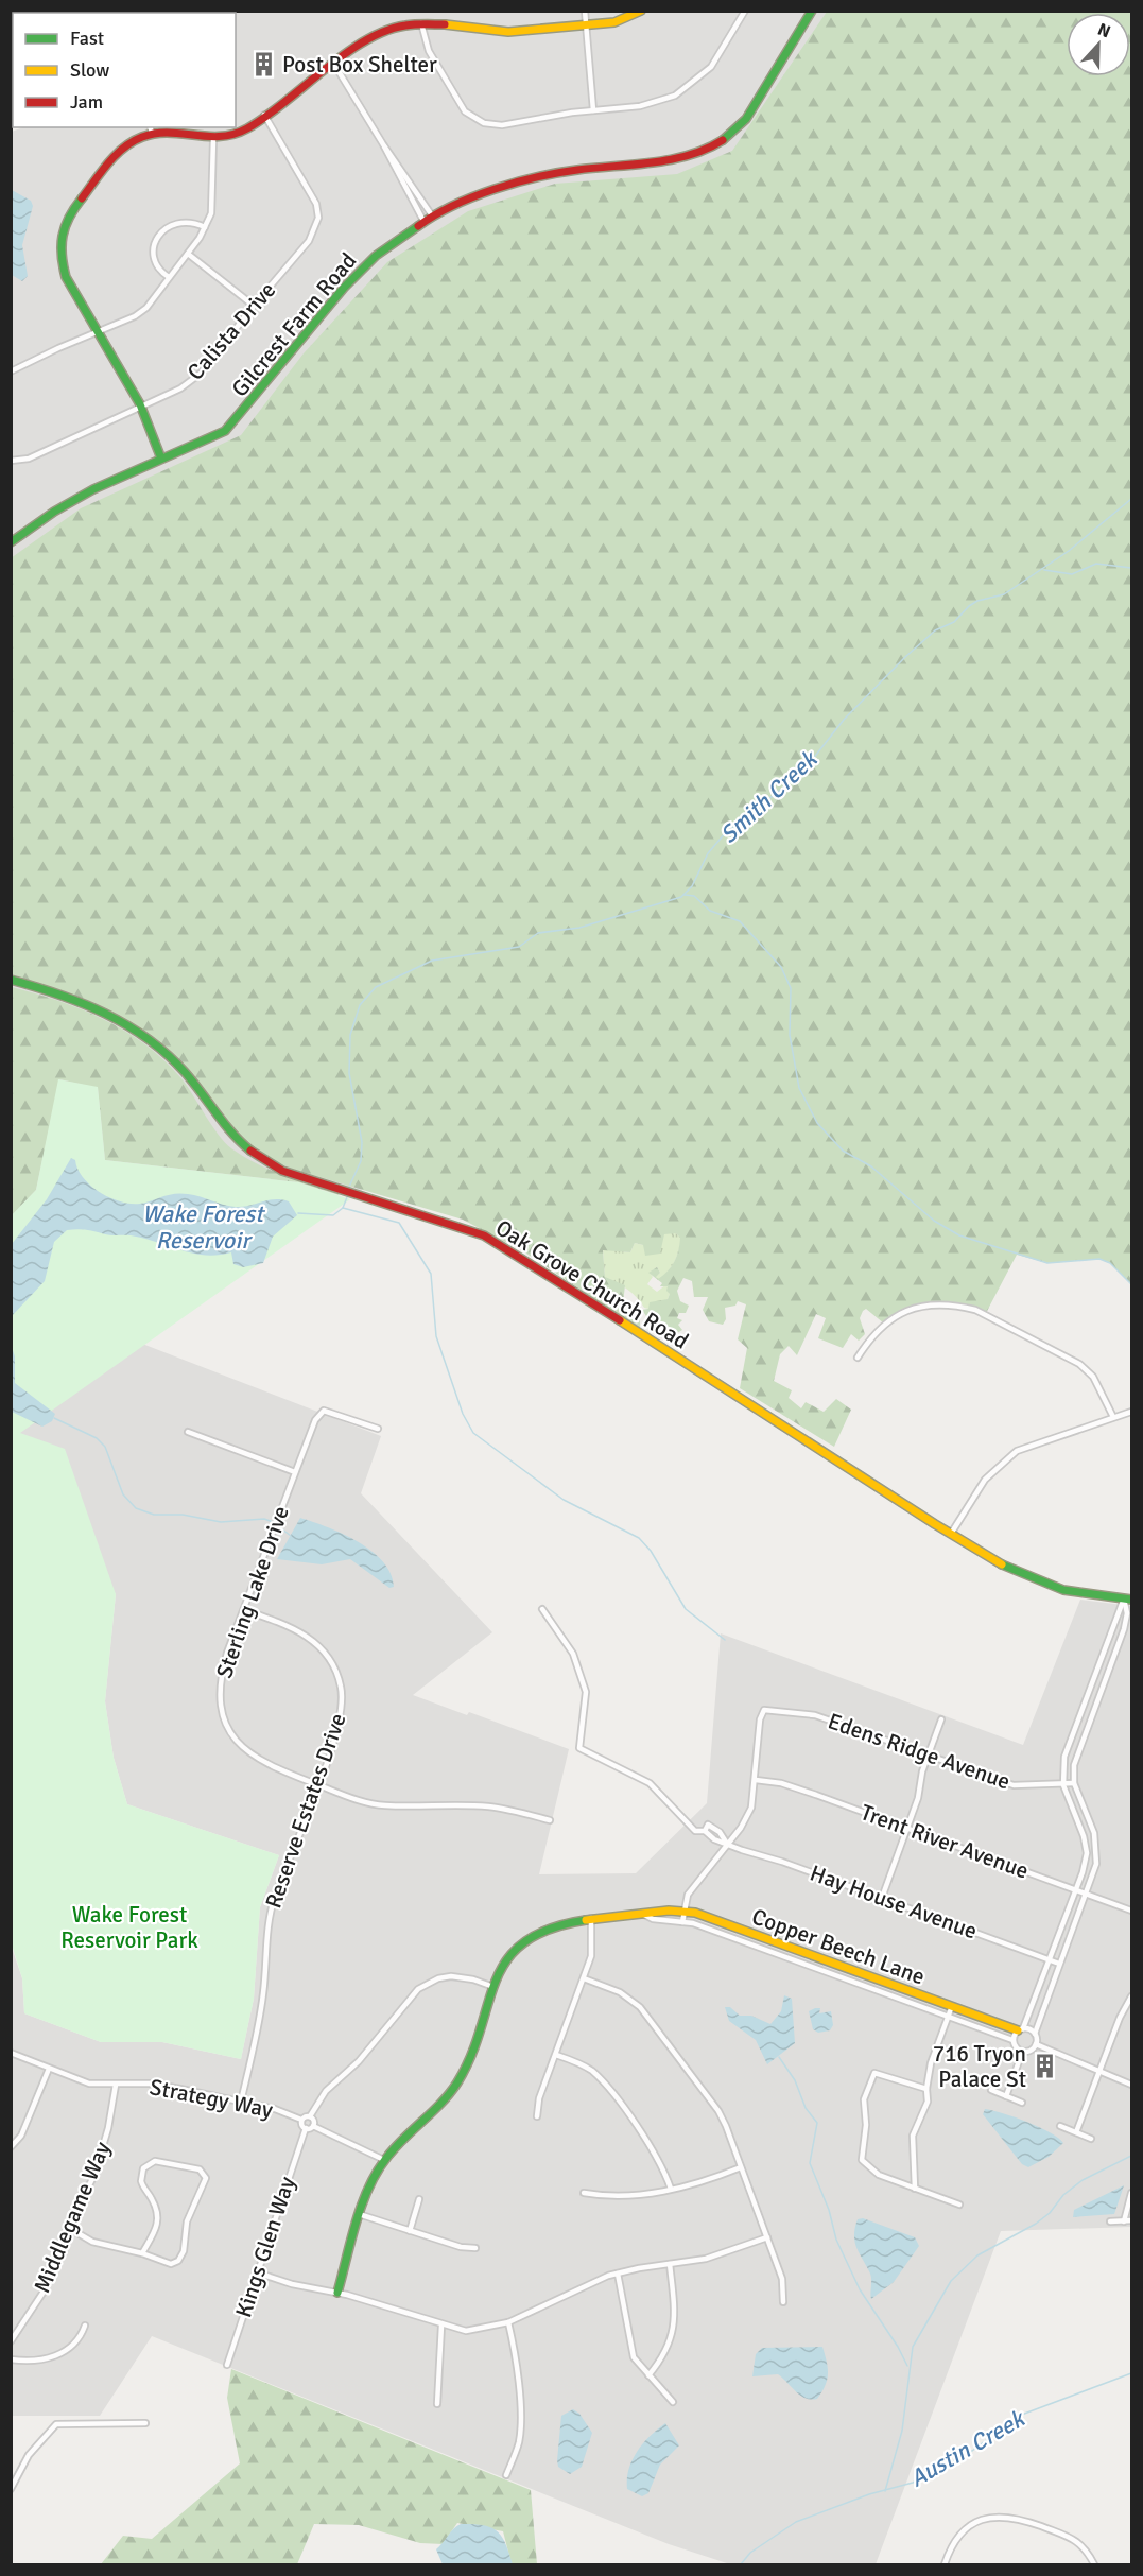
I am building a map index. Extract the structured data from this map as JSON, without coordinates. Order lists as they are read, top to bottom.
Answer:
{
  "streets": {
    "main road": ["Gilcrest Farm Road", "Oak Grove Church Road", "Copper Beech Lane"],
    "street": [
      "Calista Drive",
      "Sterling Lake Drive",
      "Edens Ridge Avenue",
      "Reserve Estates Drive",
      "Trent River Avenue",
      "Hay House Avenue",
      "Strategy Way",
      "Middlegame Way",
      "Kings Glen Way"
    ]
  },
  "crossings": [
    ["Sterling Lake Drive", "Reserve Estates Drive"],
    ["Edens Ridge Avenue", "Trent River Avenue"],
    ["Reserve Estates Drive", "Strategy Way"],
    ["Strategy Way", "Middlegame Way"]
  ],
  "water": ["Smith Creek", "Wake Forest Reservoir", "Austin Creek"],
  "parks": ["Wake Forest Reservoir Park"],
  "places": {
    "building": ["Post Box Shelter", "716 Tryon Palace St"]
  },
  "legend": ["Fast", "Slow", "Jam"],
  "north": "top"
}
